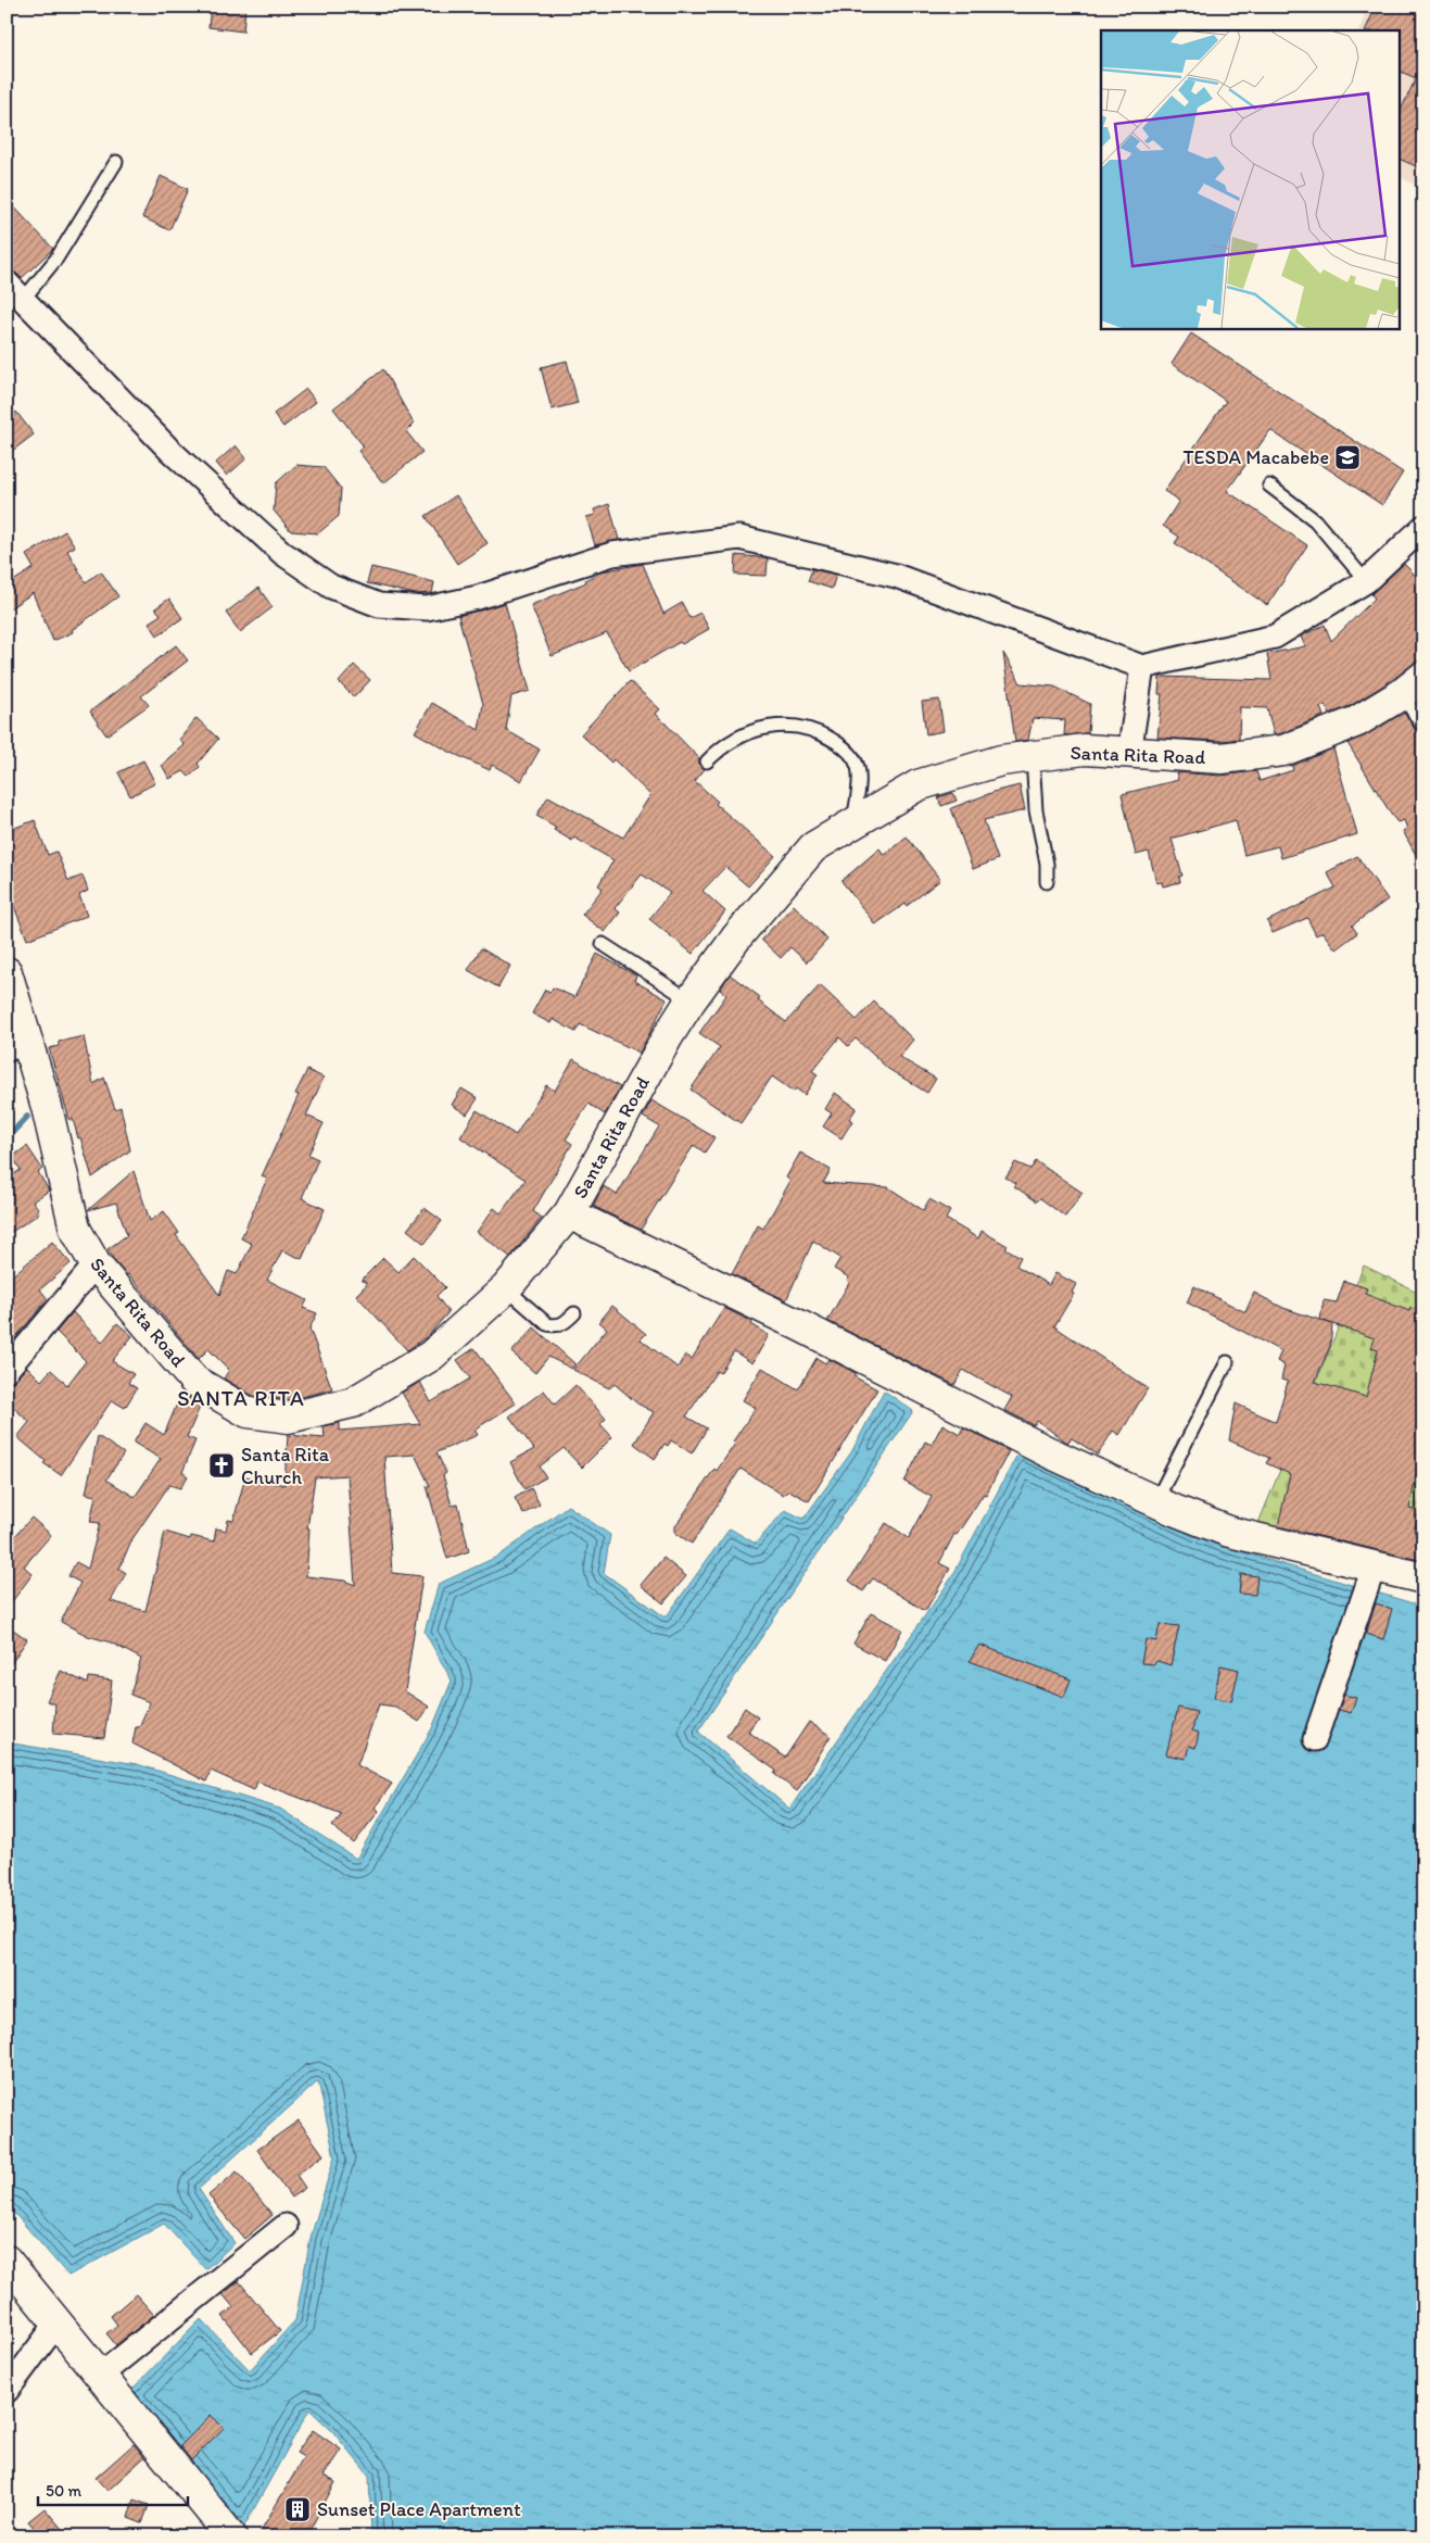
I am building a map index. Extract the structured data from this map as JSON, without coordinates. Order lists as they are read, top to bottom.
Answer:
{
  "streets": {
    "street": ["Santa Rita Road"]
  },
  "districts": ["SANTA RITA"],
  "places": {
    "school or university": ["TESDA Macabebe"],
    "church": ["Santa Rita Church"],
    "building": ["Sunset Place Apartment"]
  },
  "scale_bar": "50 m"
}
